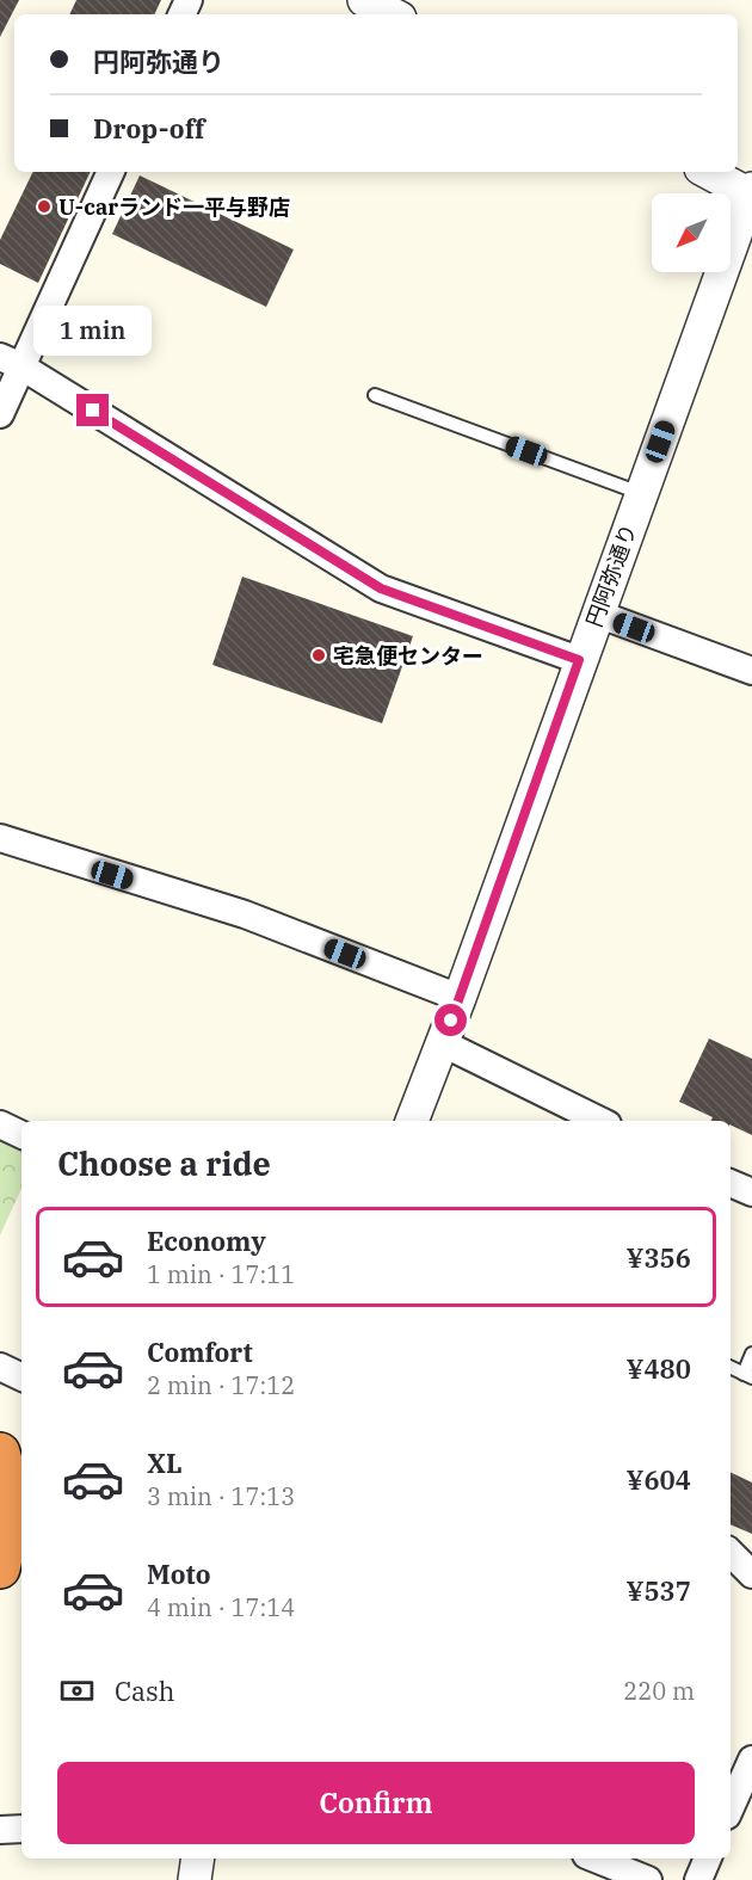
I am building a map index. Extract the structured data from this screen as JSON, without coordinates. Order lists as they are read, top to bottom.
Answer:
{
  "streets": {
    "street": ["円阿弥通り"]
  },
  "places": ["U-carランド一平与野店", "宅急便センター"],
  "north": "bottom left",
  "page": {
    "banner": ["円阿弥通り", "Drop-off"],
    "bubble": "1 min",
    "heading": "Choose a ride",
    "list": [
      {
        "name": "Economy",
        "note": "1 min · 17:11",
        "value": "¥356"
      },
      {
        "name": "Comfort",
        "note": "2 min · 17:12",
        "value": "¥480"
      },
      {
        "name": "XL",
        "note": "3 min · 17:13",
        "value": "¥604"
      },
      {
        "name": "Moto",
        "note": "4 min · 17:14",
        "value": "¥537"
      }
    ],
    "pay": ["Cash", "220 m"],
    "buttons": "Confirm"
  }
}
